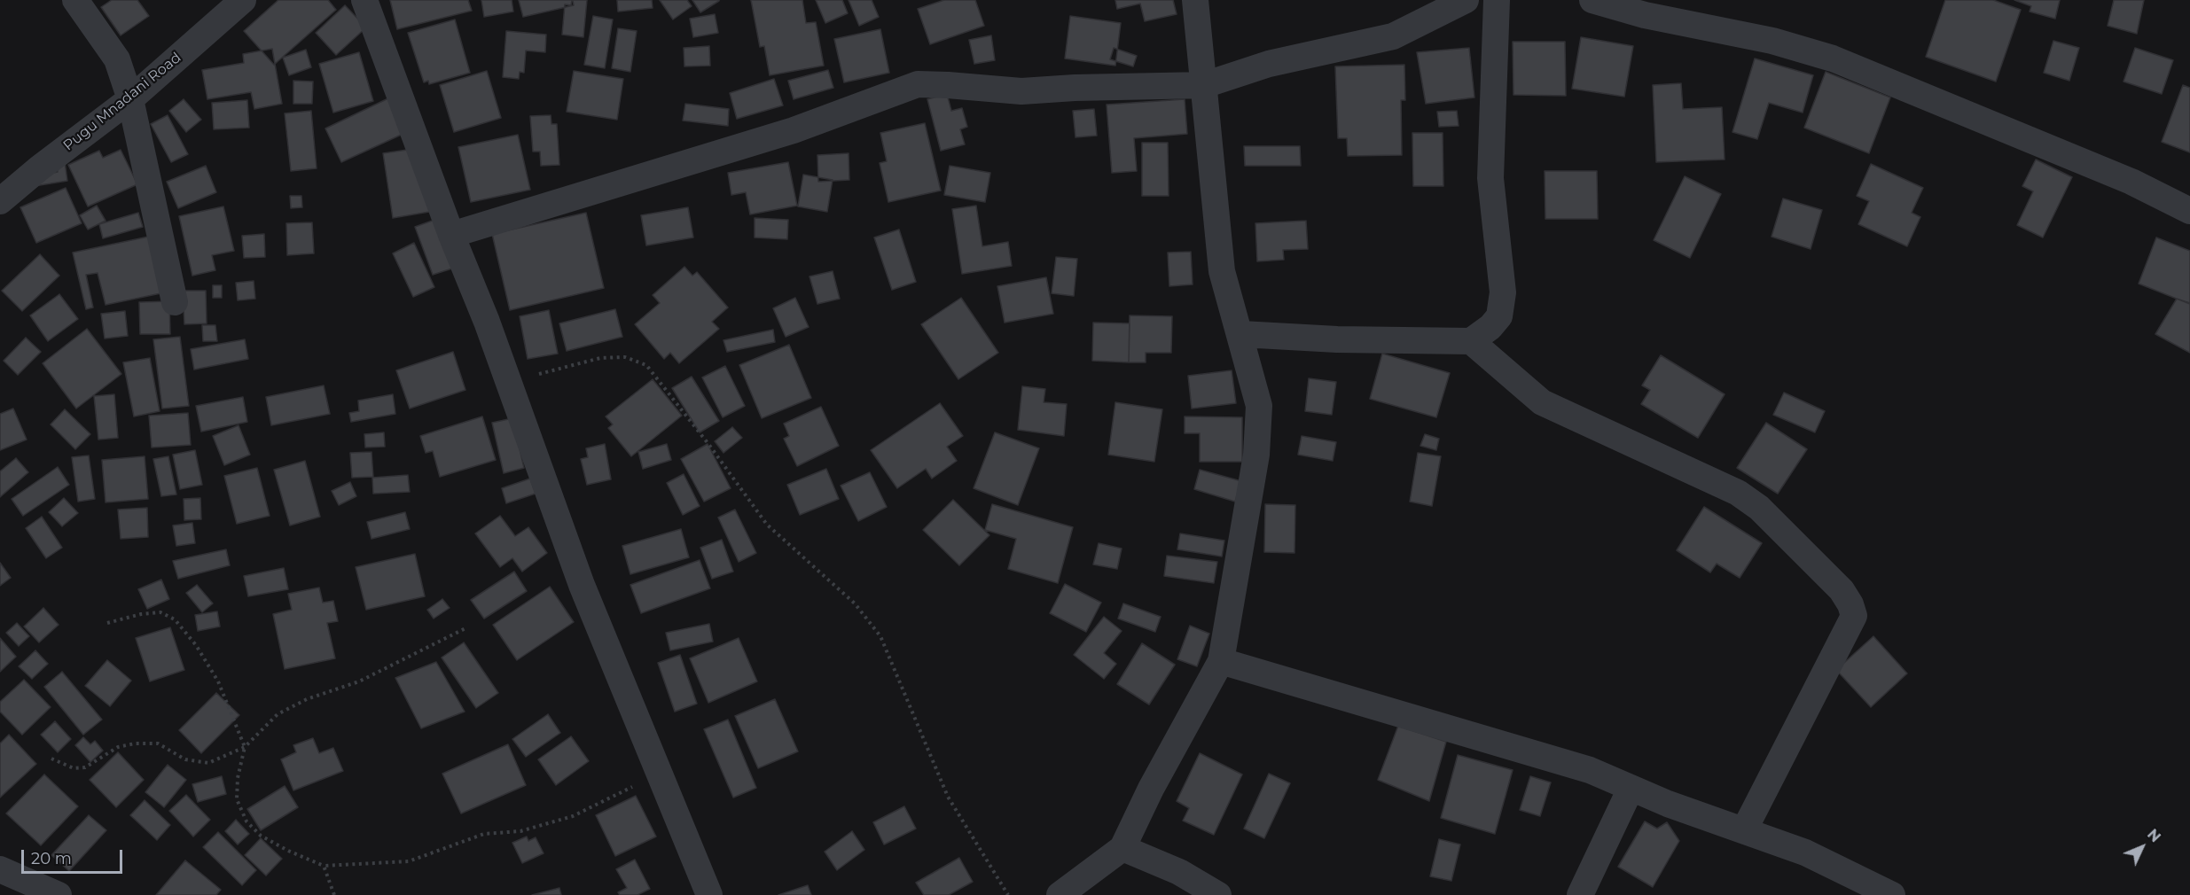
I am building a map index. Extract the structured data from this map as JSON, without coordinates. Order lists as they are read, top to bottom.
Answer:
{
  "streets": {
    "street": ["Pugu Mnadani Road"]
  },
  "scale_bar": "20 m",
  "north": "top right"
}
